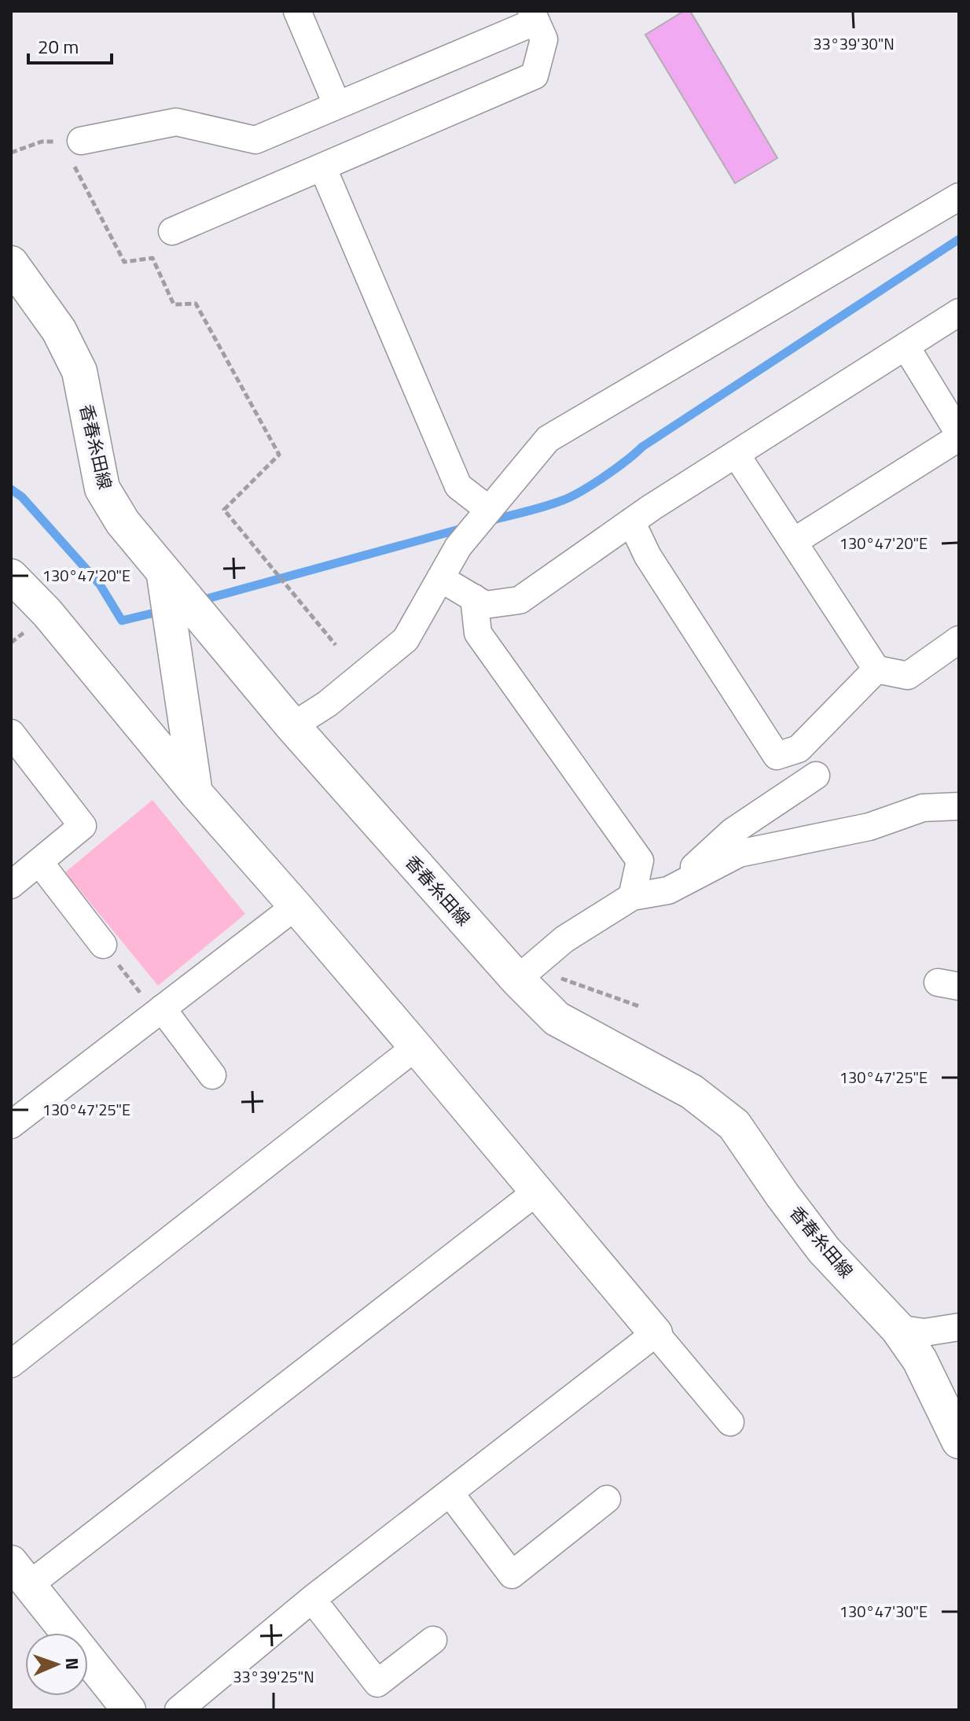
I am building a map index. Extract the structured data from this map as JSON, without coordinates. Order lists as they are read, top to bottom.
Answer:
{
  "streets": {
    "main road": ["香春糸田線"]
  },
  "scale_bar": "20 m",
  "north": "right",
  "coordinates": [
    "33°39'30\"N",
    "130°47'20\"E",
    "130°47'25\"E",
    "130°47'30\"E",
    "33°39'25\"N"
  ]
}
